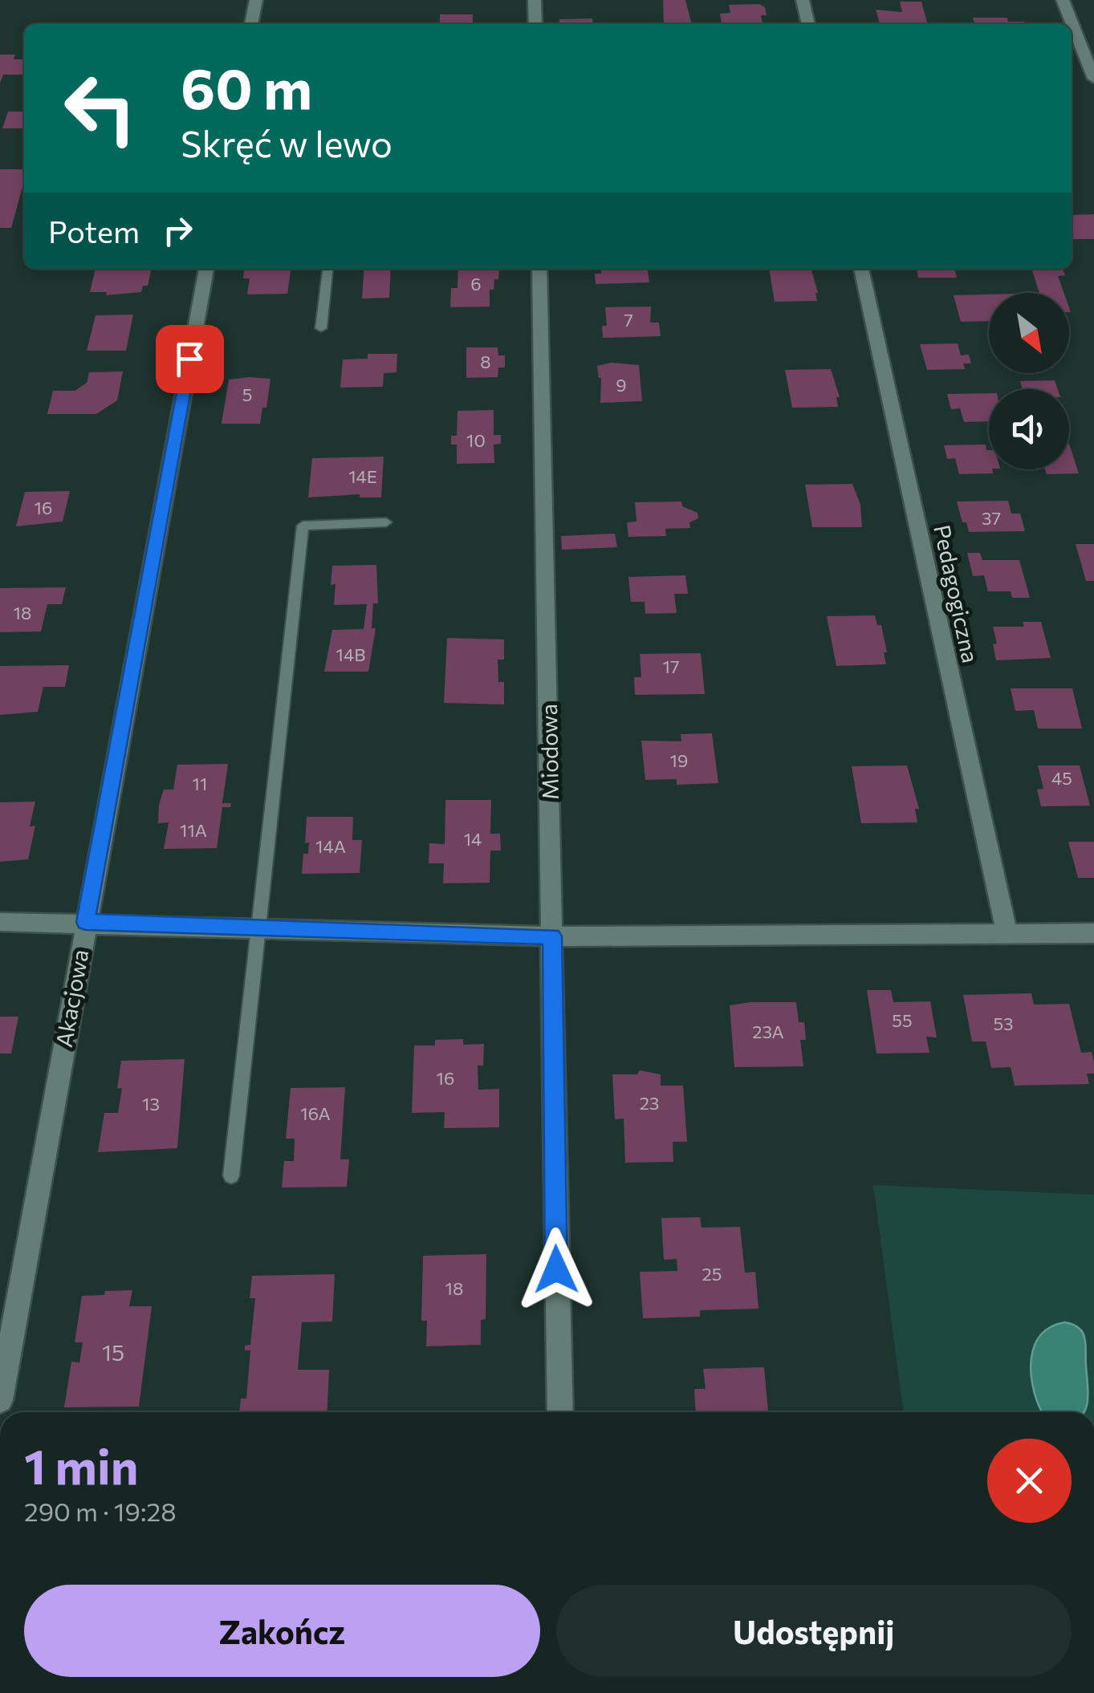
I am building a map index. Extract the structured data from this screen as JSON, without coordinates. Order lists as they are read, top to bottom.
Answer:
{
  "streets": {
    "street": ["Pedagogiczna", "Miodowa", "Akacjowa"]
  },
  "house_numbers": [
    "6",
    "7",
    "8",
    "9",
    "5",
    "10",
    "14E",
    "16",
    "37",
    "18",
    "14B",
    "17",
    "19",
    "45",
    "11",
    "11A",
    "14",
    "14A",
    "55",
    "53",
    "23A",
    "16",
    "23",
    "13",
    "16A",
    "25",
    "18",
    "15"
  ],
  "north": "bottom right",
  "page": {
    "turn": ["60 m", "Skręć w lewo"],
    "then": "Potem",
    "heading": ["1 min", "290 m · 19:28"],
    "buttons": ["Zakończ", "Udostępnij"]
  }
}
